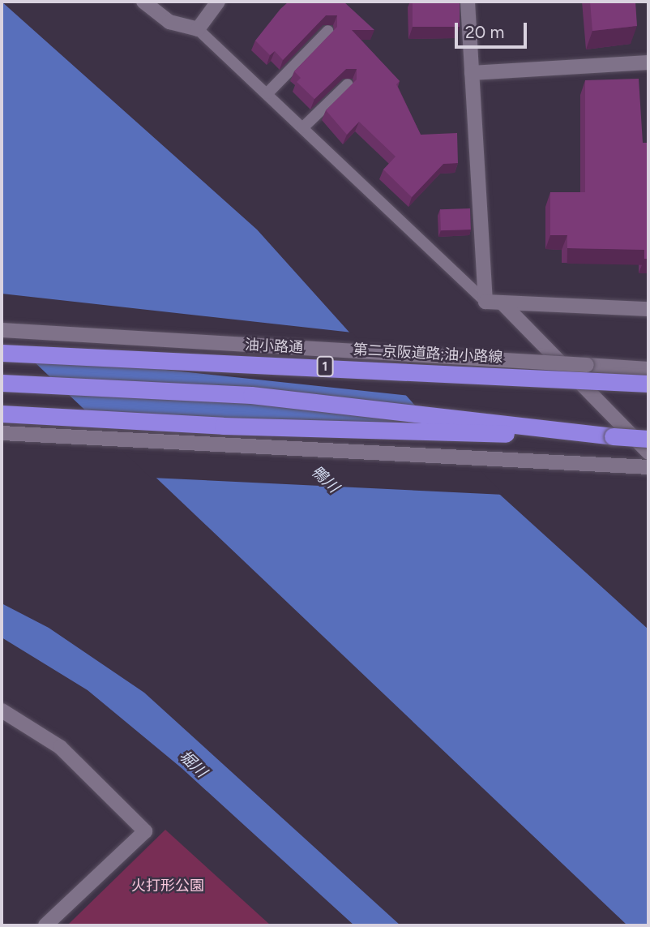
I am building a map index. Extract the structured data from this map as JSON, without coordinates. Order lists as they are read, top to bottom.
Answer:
{
  "streets": {
    "highway": ["第二京阪道路;油小路線", "1"],
    "street": ["油小路通"]
  },
  "water": ["鴨川", "堀川"],
  "parks": ["火打形公園"],
  "scale_bar": "20 m"
}
